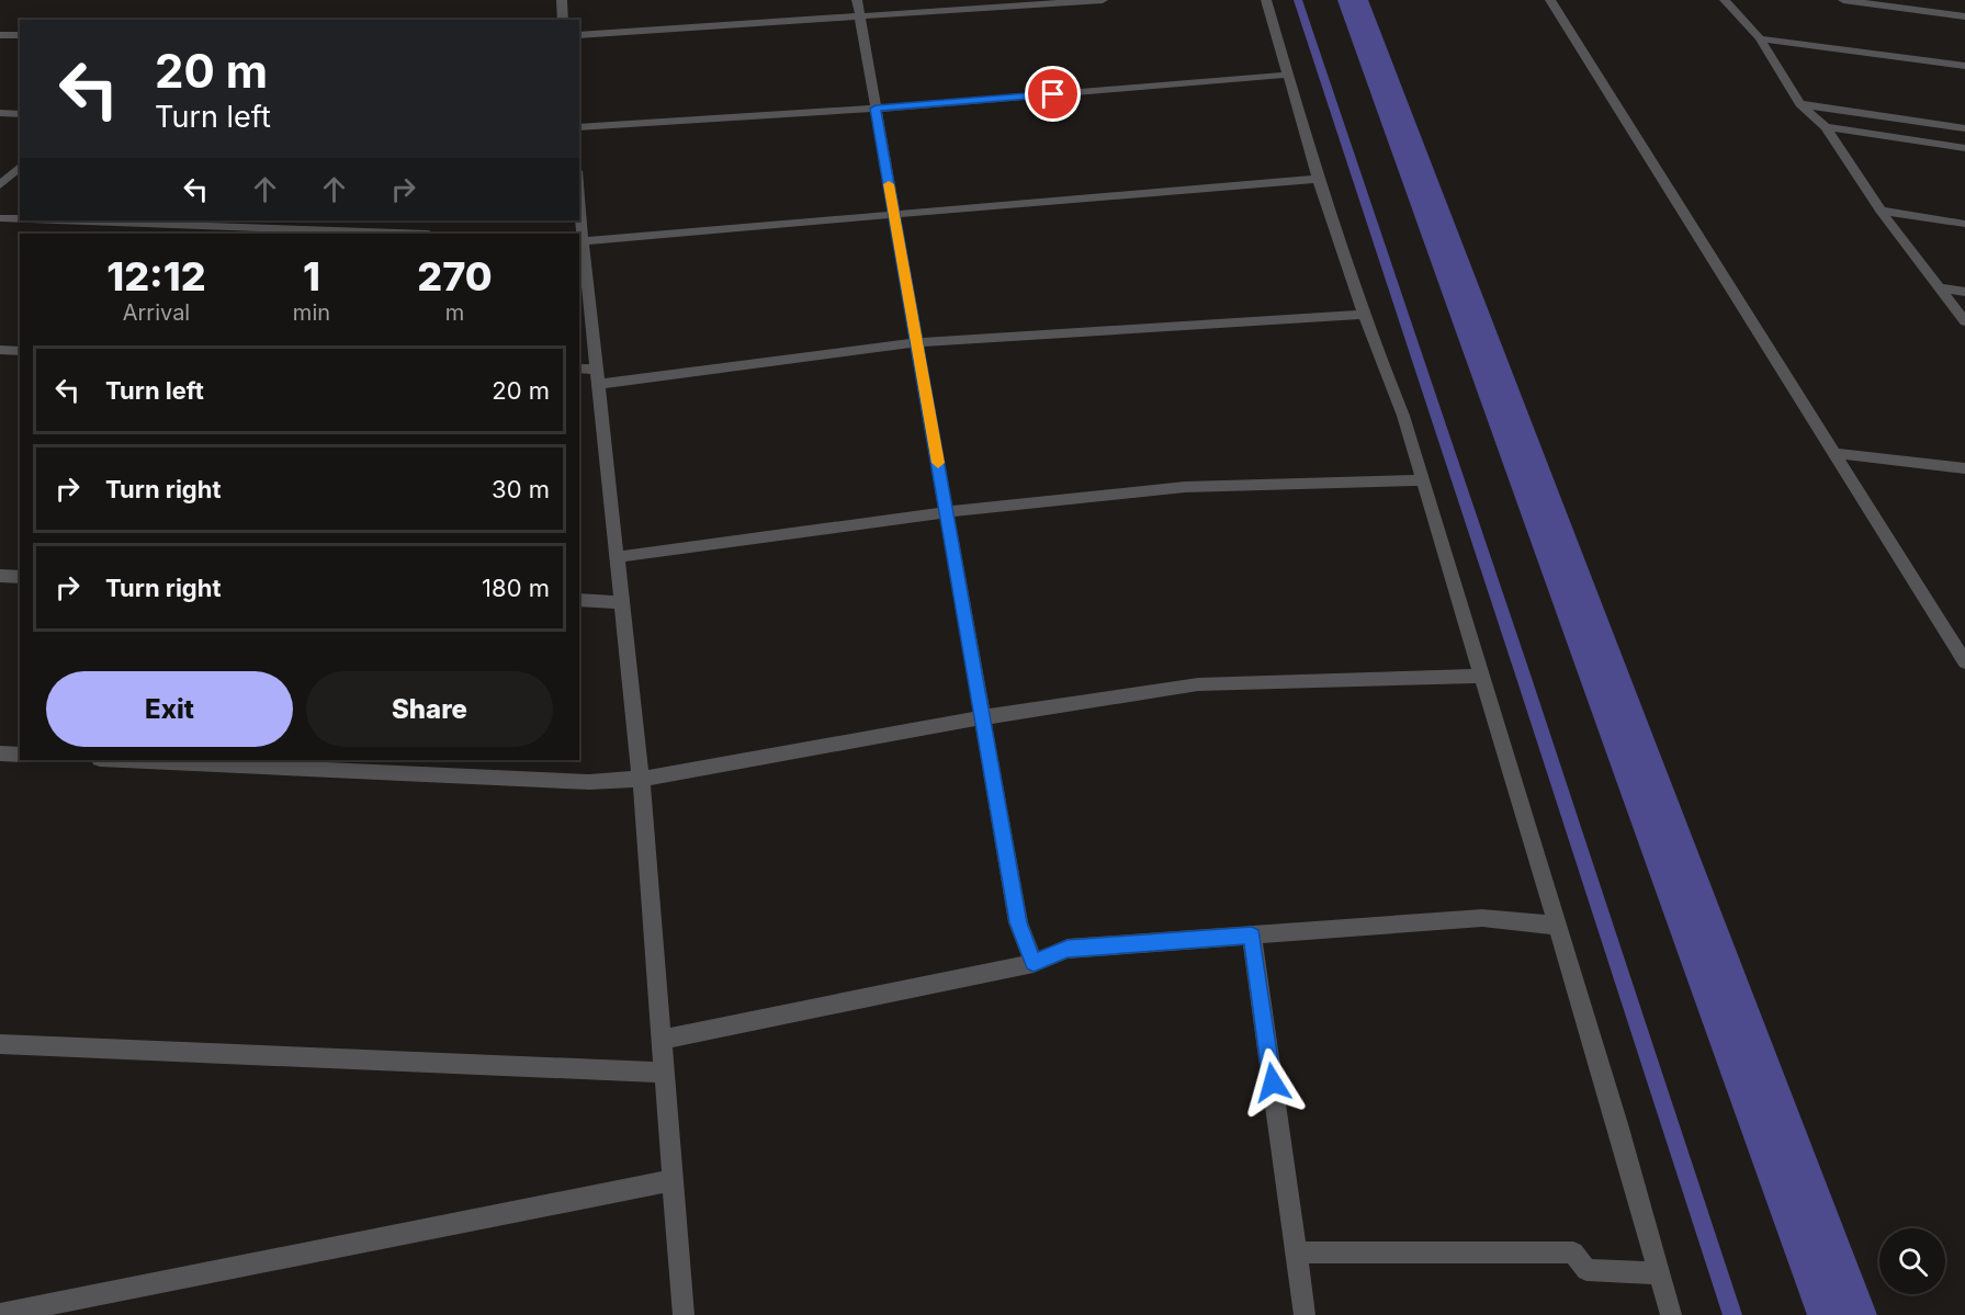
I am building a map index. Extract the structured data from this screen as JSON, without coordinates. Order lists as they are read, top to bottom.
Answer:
{
  "page": {
    "turn": ["20 m", "Turn left"],
    "eta": [
      "12:12",
      "Arrival",
      "1",
      "min",
      "270",
      "m"
    ],
    "list": [
      {
        "name": "Turn left",
        "value": "20 m"
      },
      {
        "name": "Turn right",
        "value": "30 m"
      },
      {
        "name": "Turn right",
        "value": "180 m"
      }
    ],
    "buttons": ["Exit", "Share"]
  }
}
